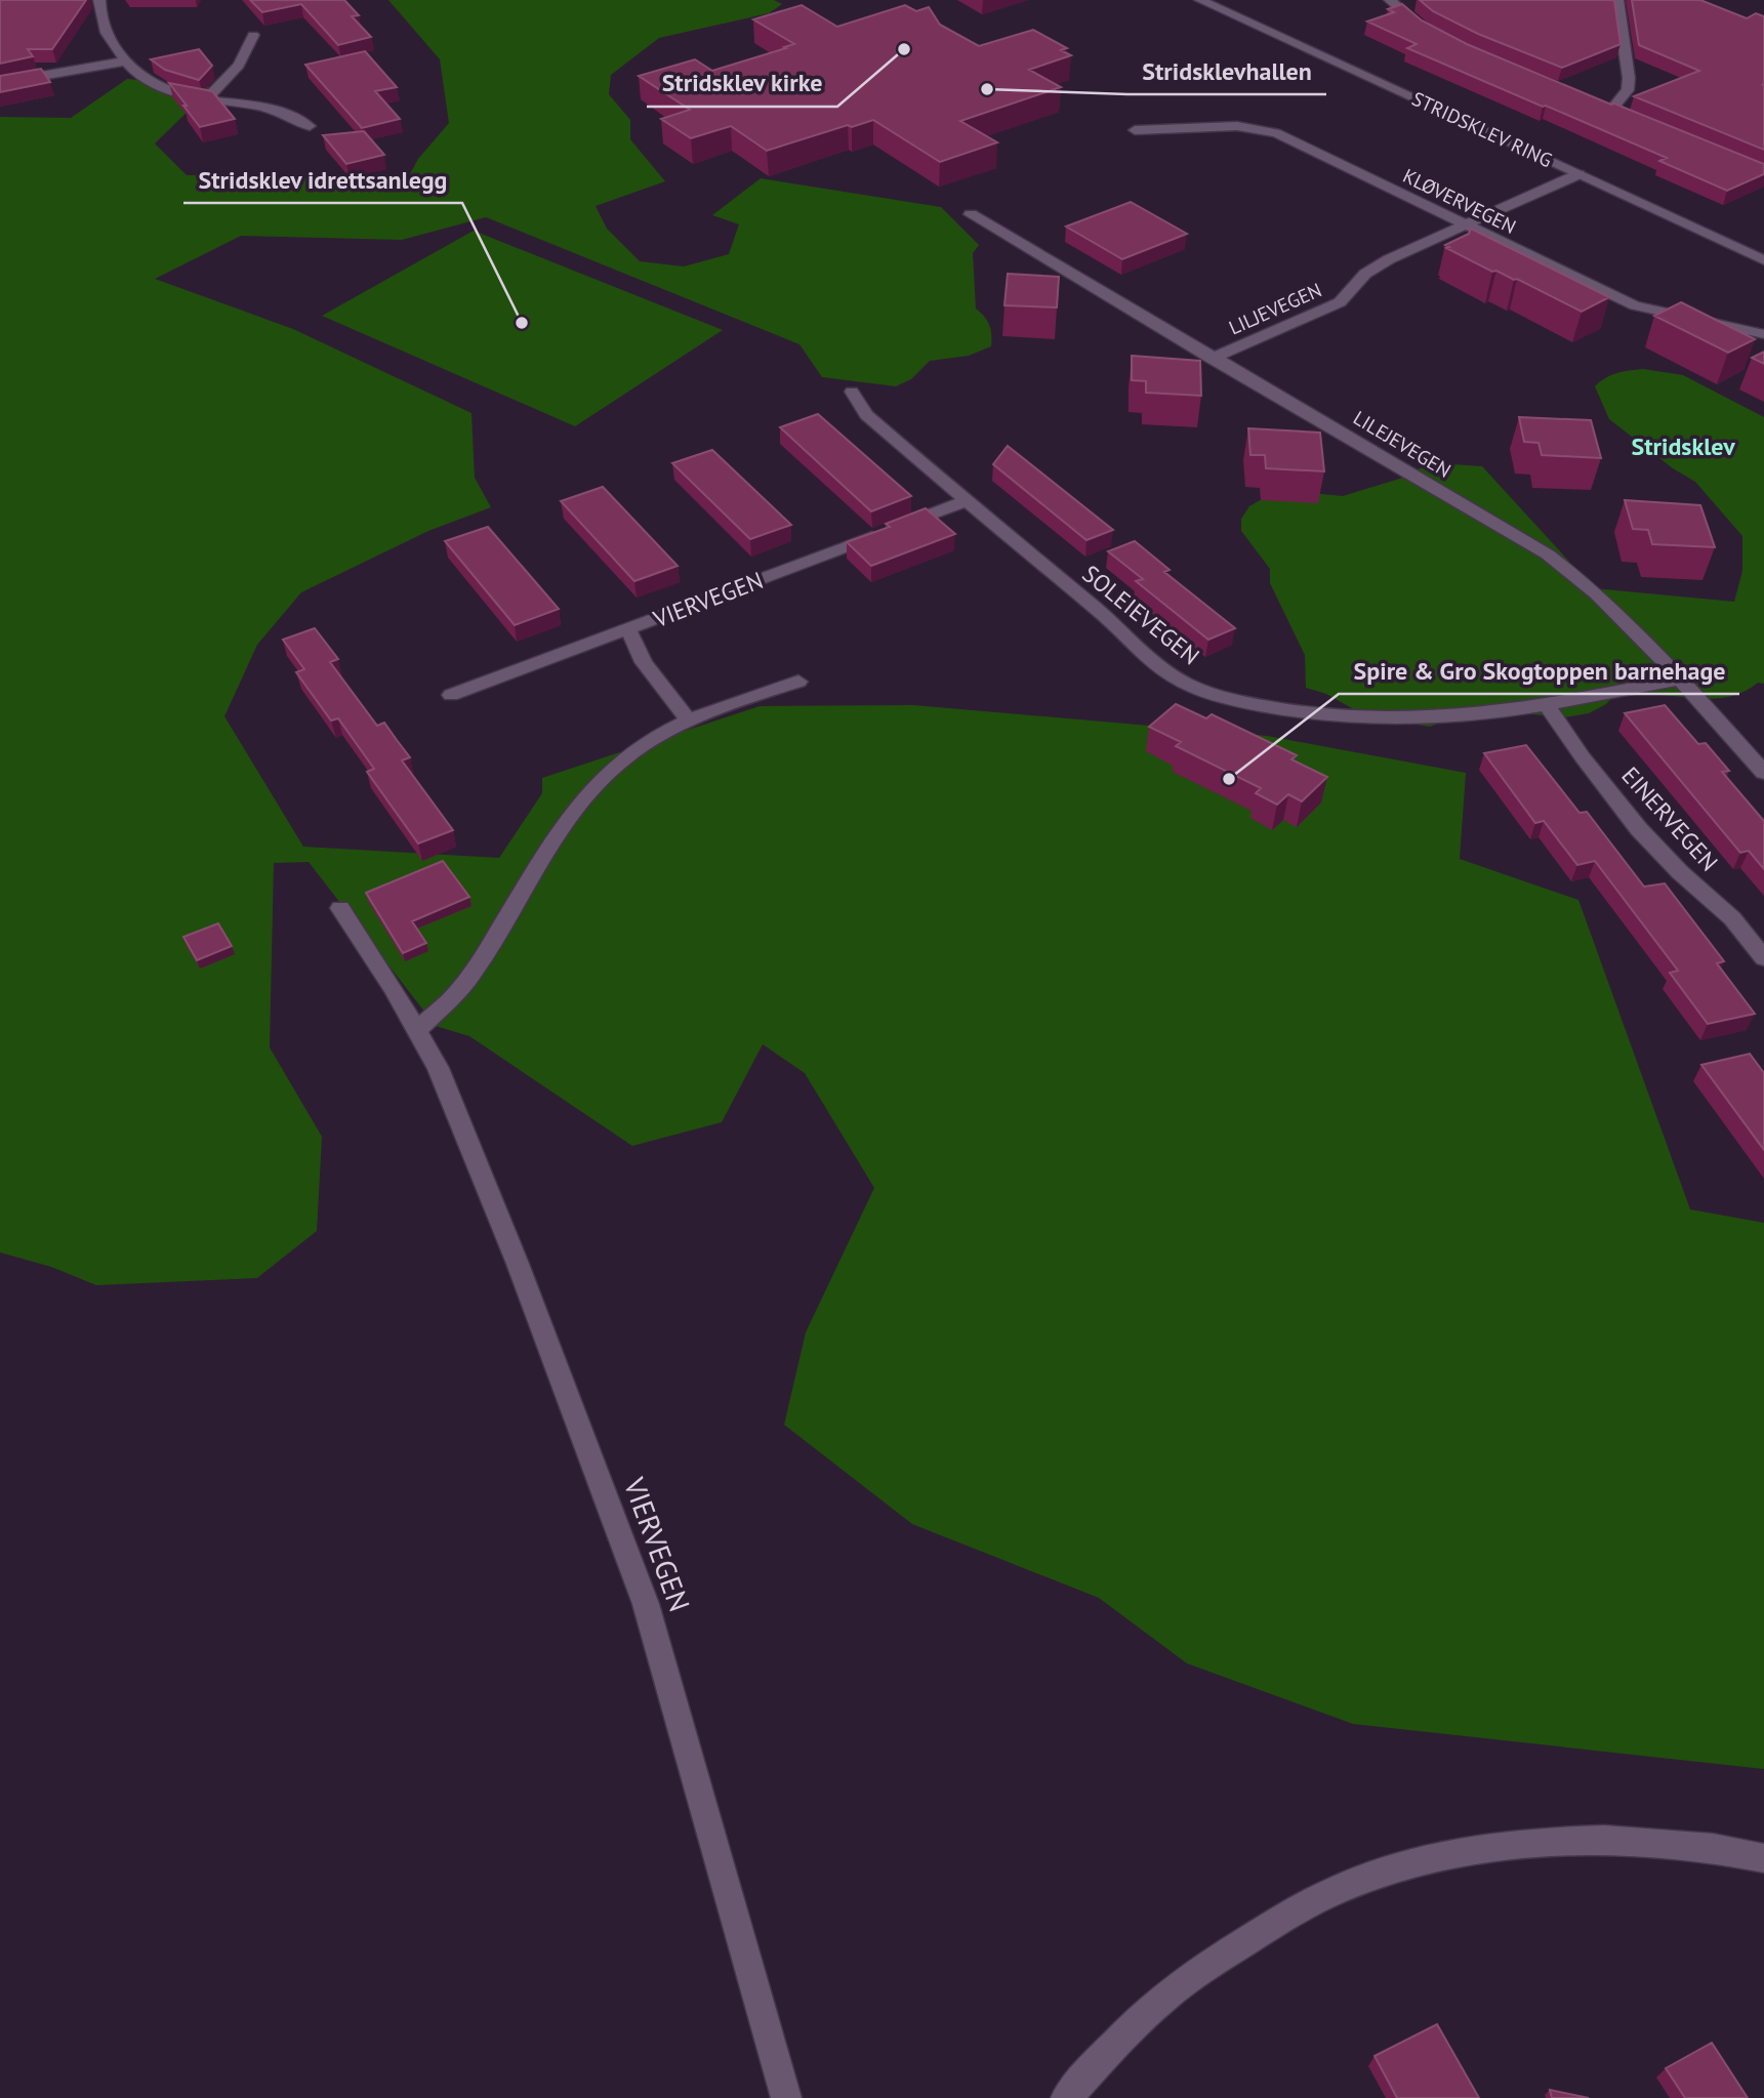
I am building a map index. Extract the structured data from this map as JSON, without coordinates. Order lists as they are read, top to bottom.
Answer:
{
  "streets": {
    "street": [
      "STRIDSKLEV RING",
      "KLØVERVEGEN",
      "LILJEVEGEN",
      "LILEJEVEGEN",
      "VIERVEGEN",
      "SOLEIEVEGEN",
      "EINERVEGEN"
    ]
  },
  "crossings": [
    ["STRIDSKLEV RING", "LILJEVEGEN"],
    ["KLØVERVEGEN", "LILJEVEGEN"],
    ["LILJEVEGEN", "LILEJEVEGEN"],
    ["LILEJEVEGEN", "SOLEIEVEGEN"],
    ["VIERVEGEN", "SOLEIEVEGEN"],
    ["SOLEIEVEGEN", "EINERVEGEN"]
  ],
  "districts": ["Stridsklev"],
  "places": [
    "Stridsklev kirke",
    "Stridsklevhallen",
    "Stridsklev idrettsanlegg",
    "Spire & Gro Skogtoppen barnehage"
  ]
}
